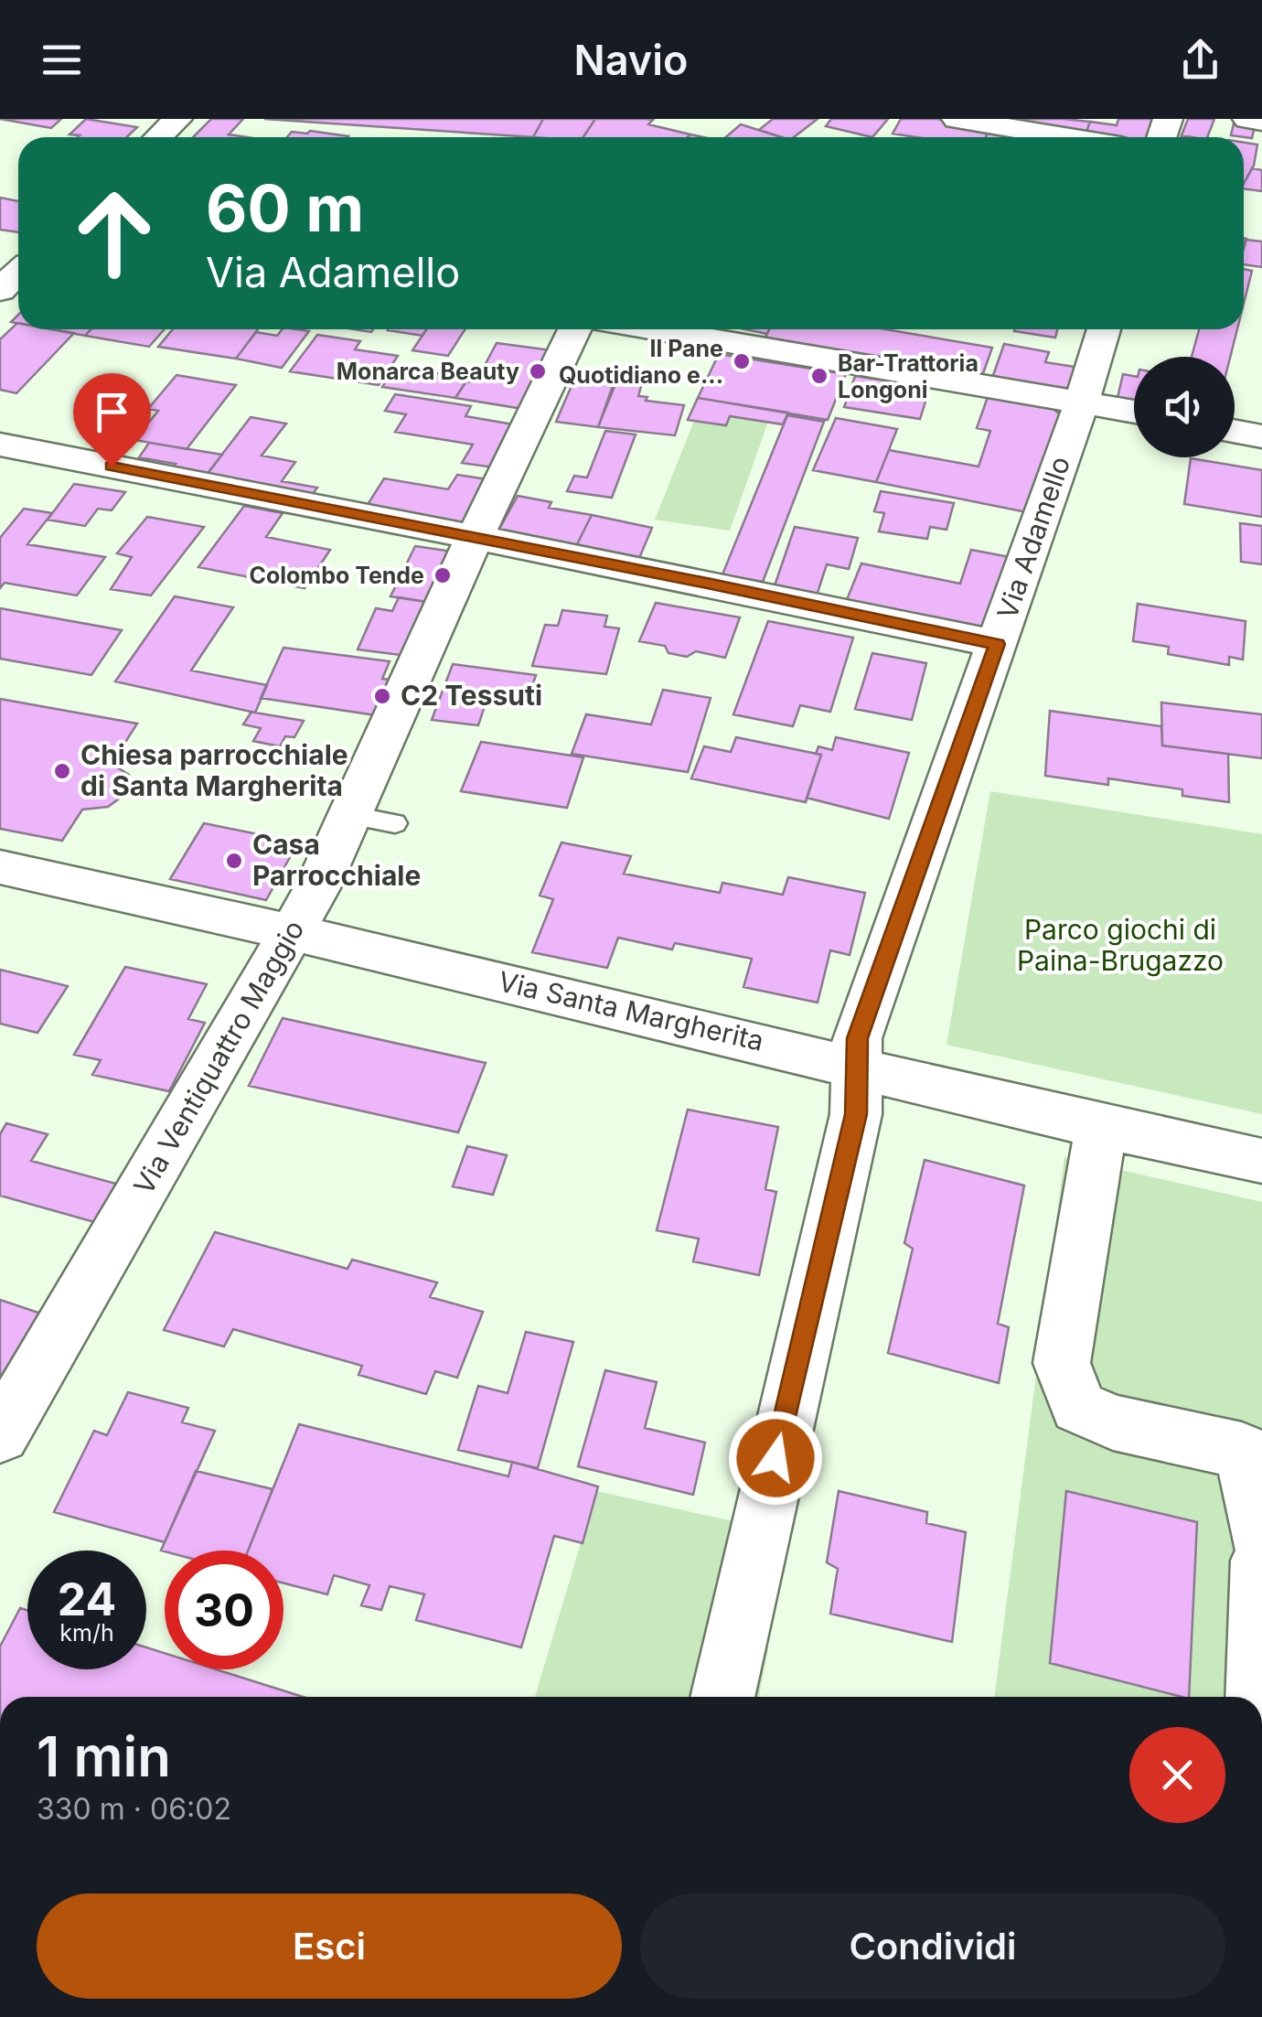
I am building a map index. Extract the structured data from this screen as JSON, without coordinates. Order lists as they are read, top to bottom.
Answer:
{
  "streets": {
    "street": ["Via Adamello", "Via Santa Margherita", "Via Ventiquattro Maggio"]
  },
  "crossings": [
    ["Via Adamello", "Via Santa Margherita"],
    ["Via Santa Margherita", "Via Ventiquattro Maggio"]
  ],
  "parks": ["Parco giochi di Paina-Brugazzo"],
  "places": [
    "Il Pane Quotidiano e...",
    "Monarca Beauty",
    "Bar-Trattoria Longoni",
    "Colombo Tende",
    "C2 Tessuti",
    "Chiesa parrocchiale di Santa Margherita",
    "Casa Parrocchiale"
  ],
  "page": {
    "header": "Navio",
    "turn": ["60 m", "Via Adamello"],
    "speed": "24 km/h",
    "limit": "30",
    "heading": ["1 min", "330 m · 06:02"],
    "buttons": ["Esci", "Condividi"]
  }
}
